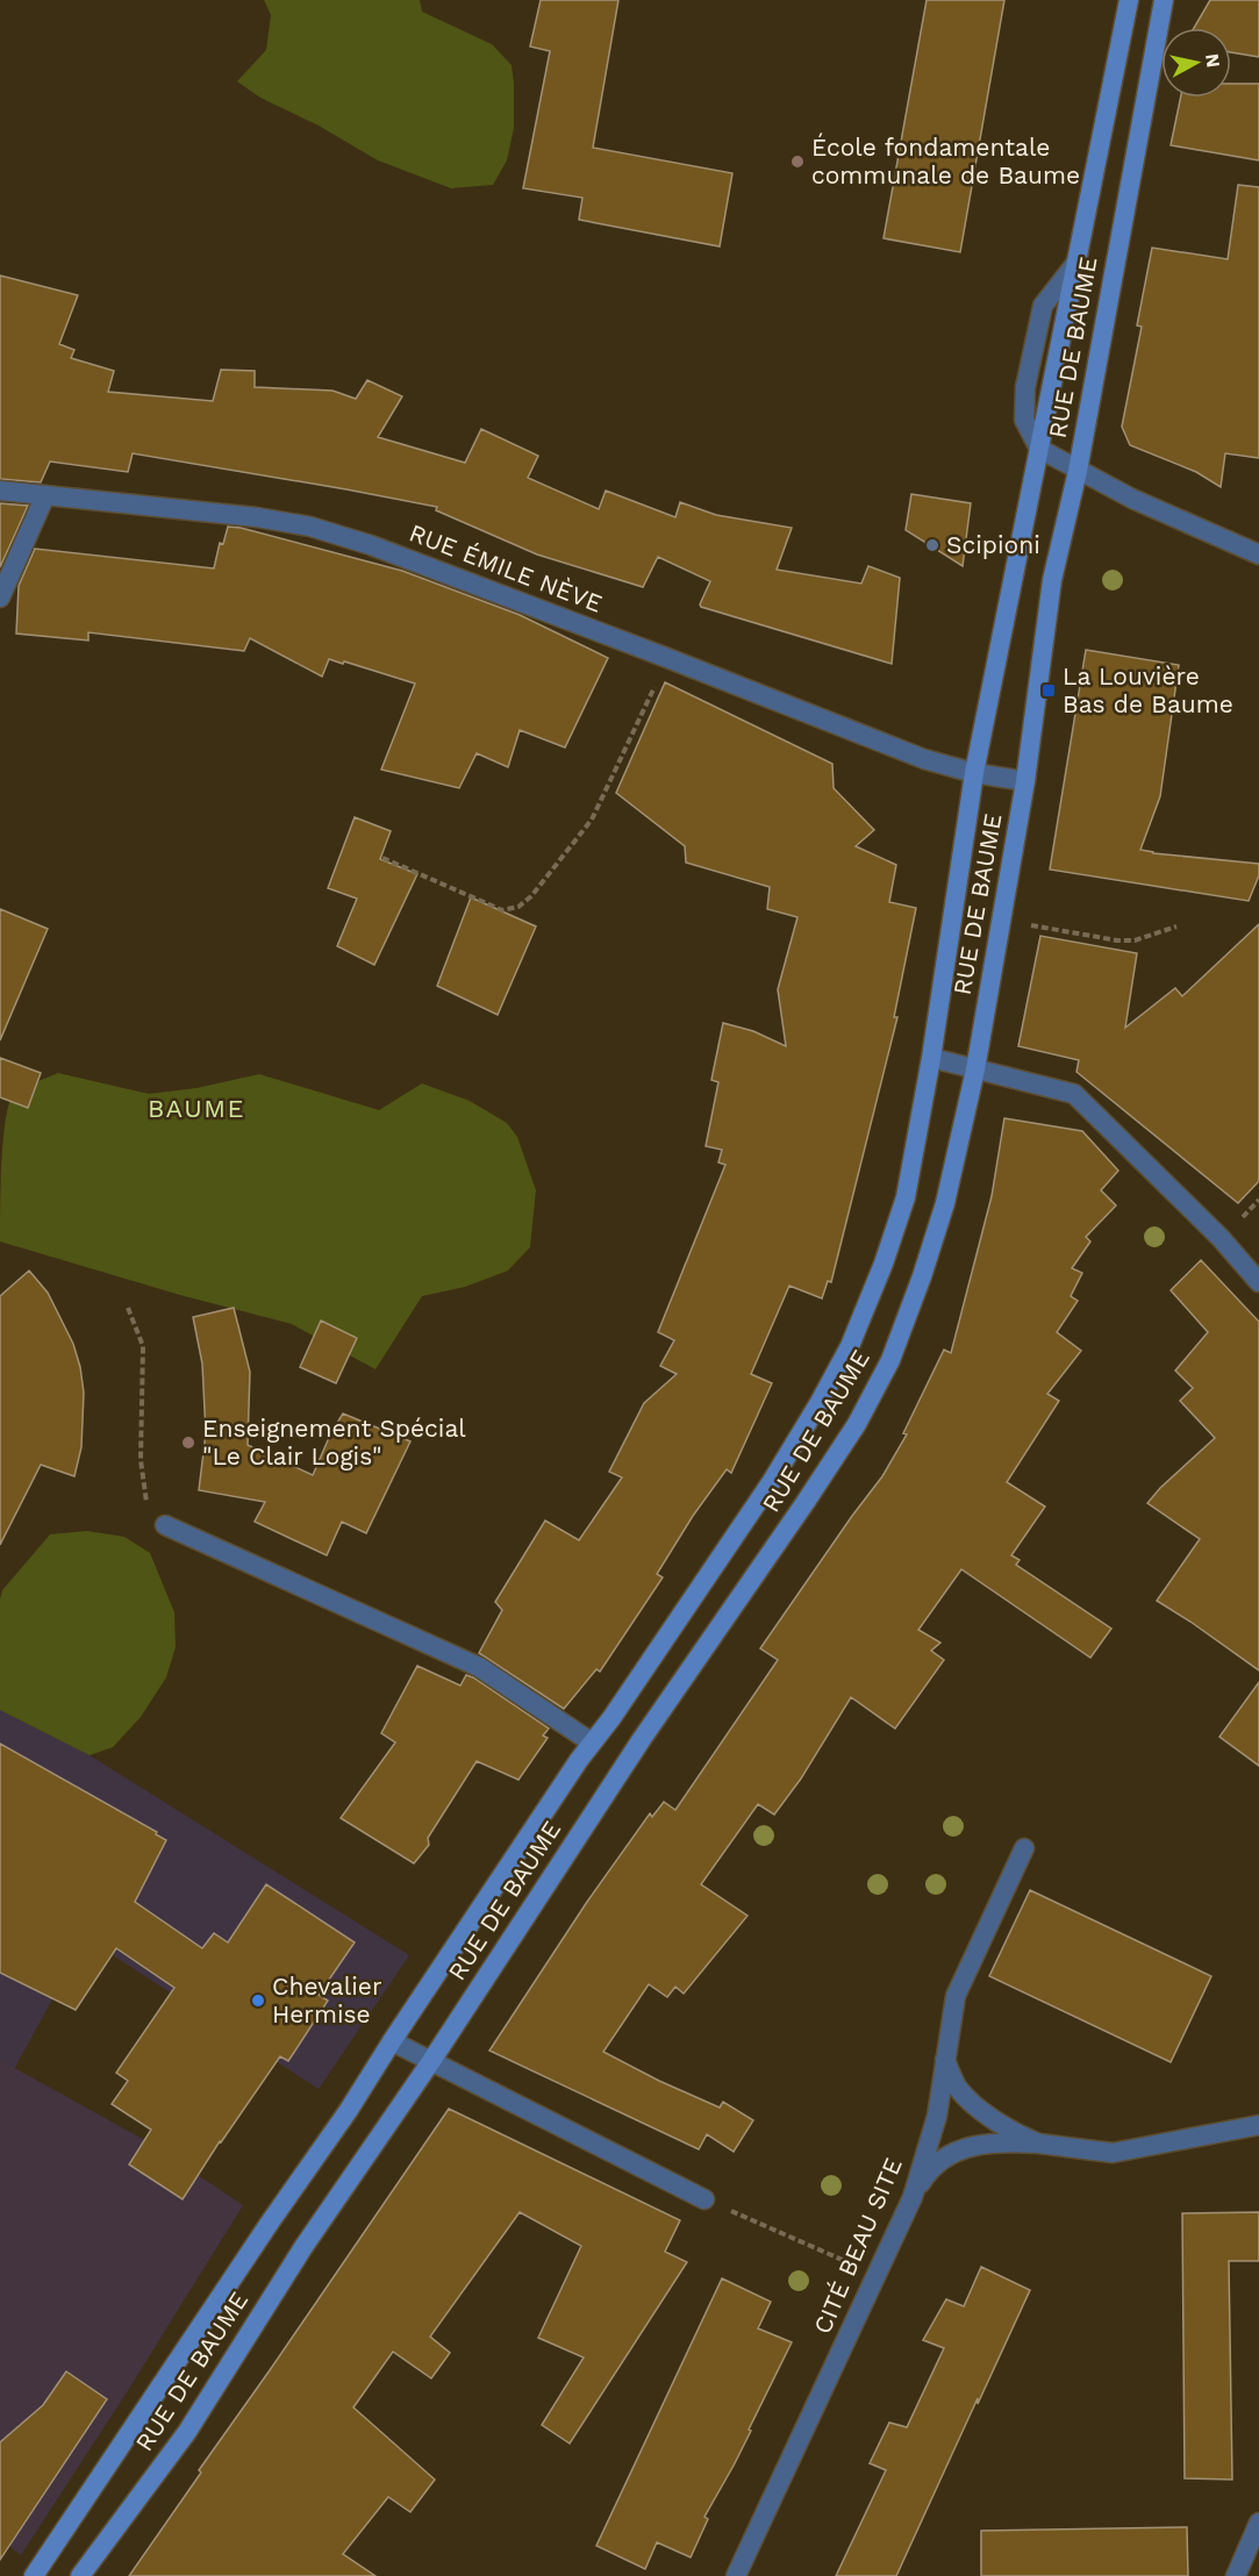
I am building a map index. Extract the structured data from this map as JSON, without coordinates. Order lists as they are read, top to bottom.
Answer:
{
  "streets": {
    "main road": ["RUE DE BAUME"],
    "street": ["RUE ÉMILE NÈVE", "CITÉ BEAU SITE"]
  },
  "crossings": [
    ["RUE DE BAUME", "RUE ÉMILE NÈVE"]
  ],
  "districts": ["BAUME"],
  "places": {
    "other": [
      "École fondamentale communale de Baume",
      "Scipioni",
      "Enseignement Spécial \"Le Clair Logis\"",
      "Chevalier Hermise"
    ],
    "transit": ["La Louvière Bas de Baume"]
  },
  "north": "right"
}
